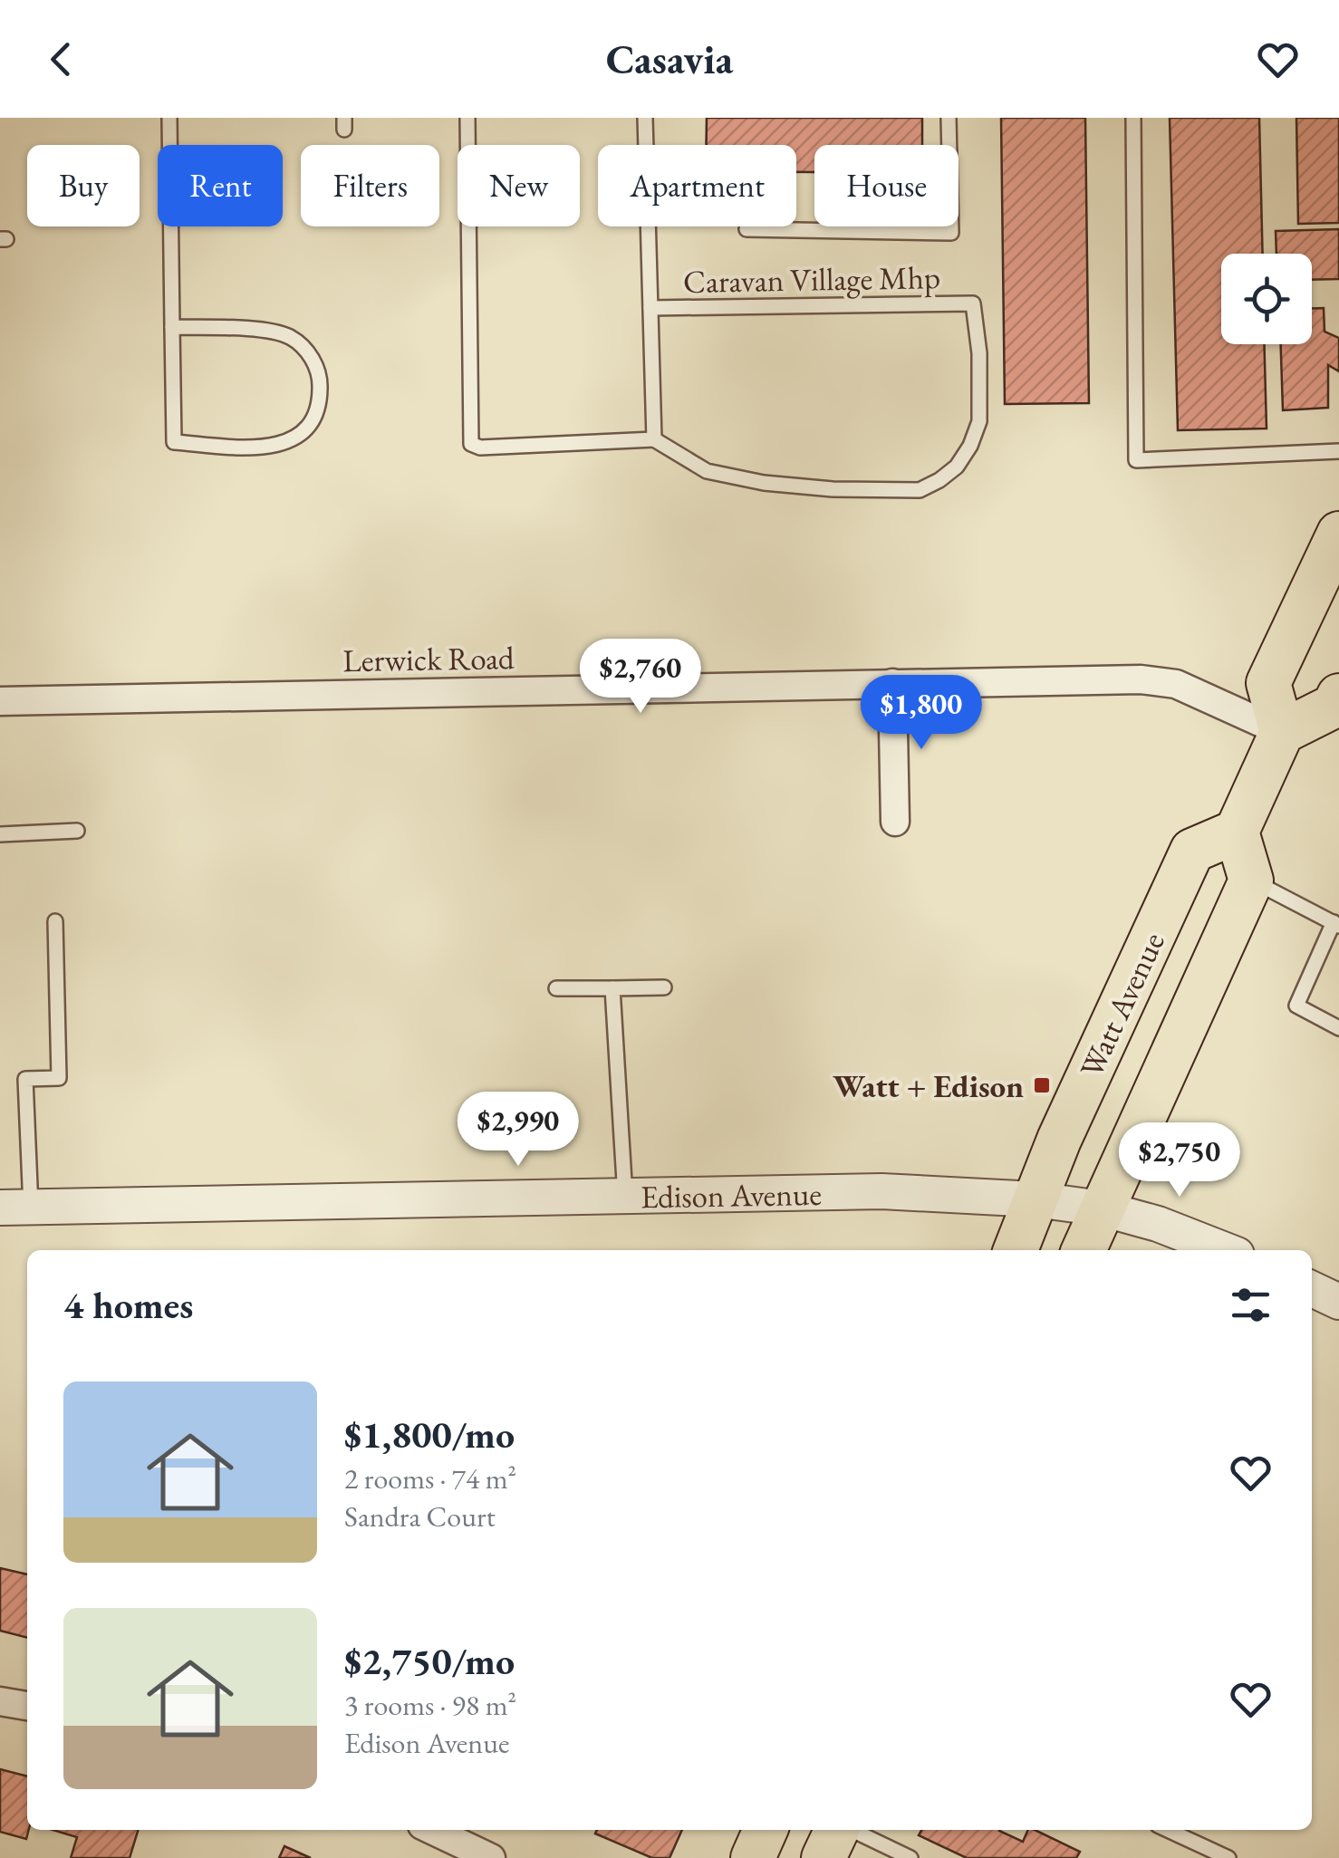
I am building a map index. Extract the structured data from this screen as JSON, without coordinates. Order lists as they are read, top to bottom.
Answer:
{
  "streets": {
    "main road": ["Watt Avenue"],
    "street": ["Lerwick Road", "Edison Avenue"],
    "lane": ["Caravan Village Mhp"]
  },
  "crossings": [
    ["Watt Avenue", "Edison Avenue"]
  ],
  "places": {
    "transit": ["Watt + Edison"]
  },
  "page": {
    "header": "Casavia",
    "chip": [
      "Buy",
      "Rent",
      "Filters",
      "New",
      "Apartment",
      "House"
    ],
    "price": [
      "$2,760",
      "$1,800",
      "$2,990",
      "$2,750"
    ],
    "heading": "4 homes",
    "list": [
      {
        "name": "$1,800/mo",
        "note": "2 rooms · 74 m² · Sandra Court"
      },
      {
        "name": "$2,750/mo",
        "note": "3 rooms · 98 m² · Edison Avenue"
      }
    ]
  }
}
